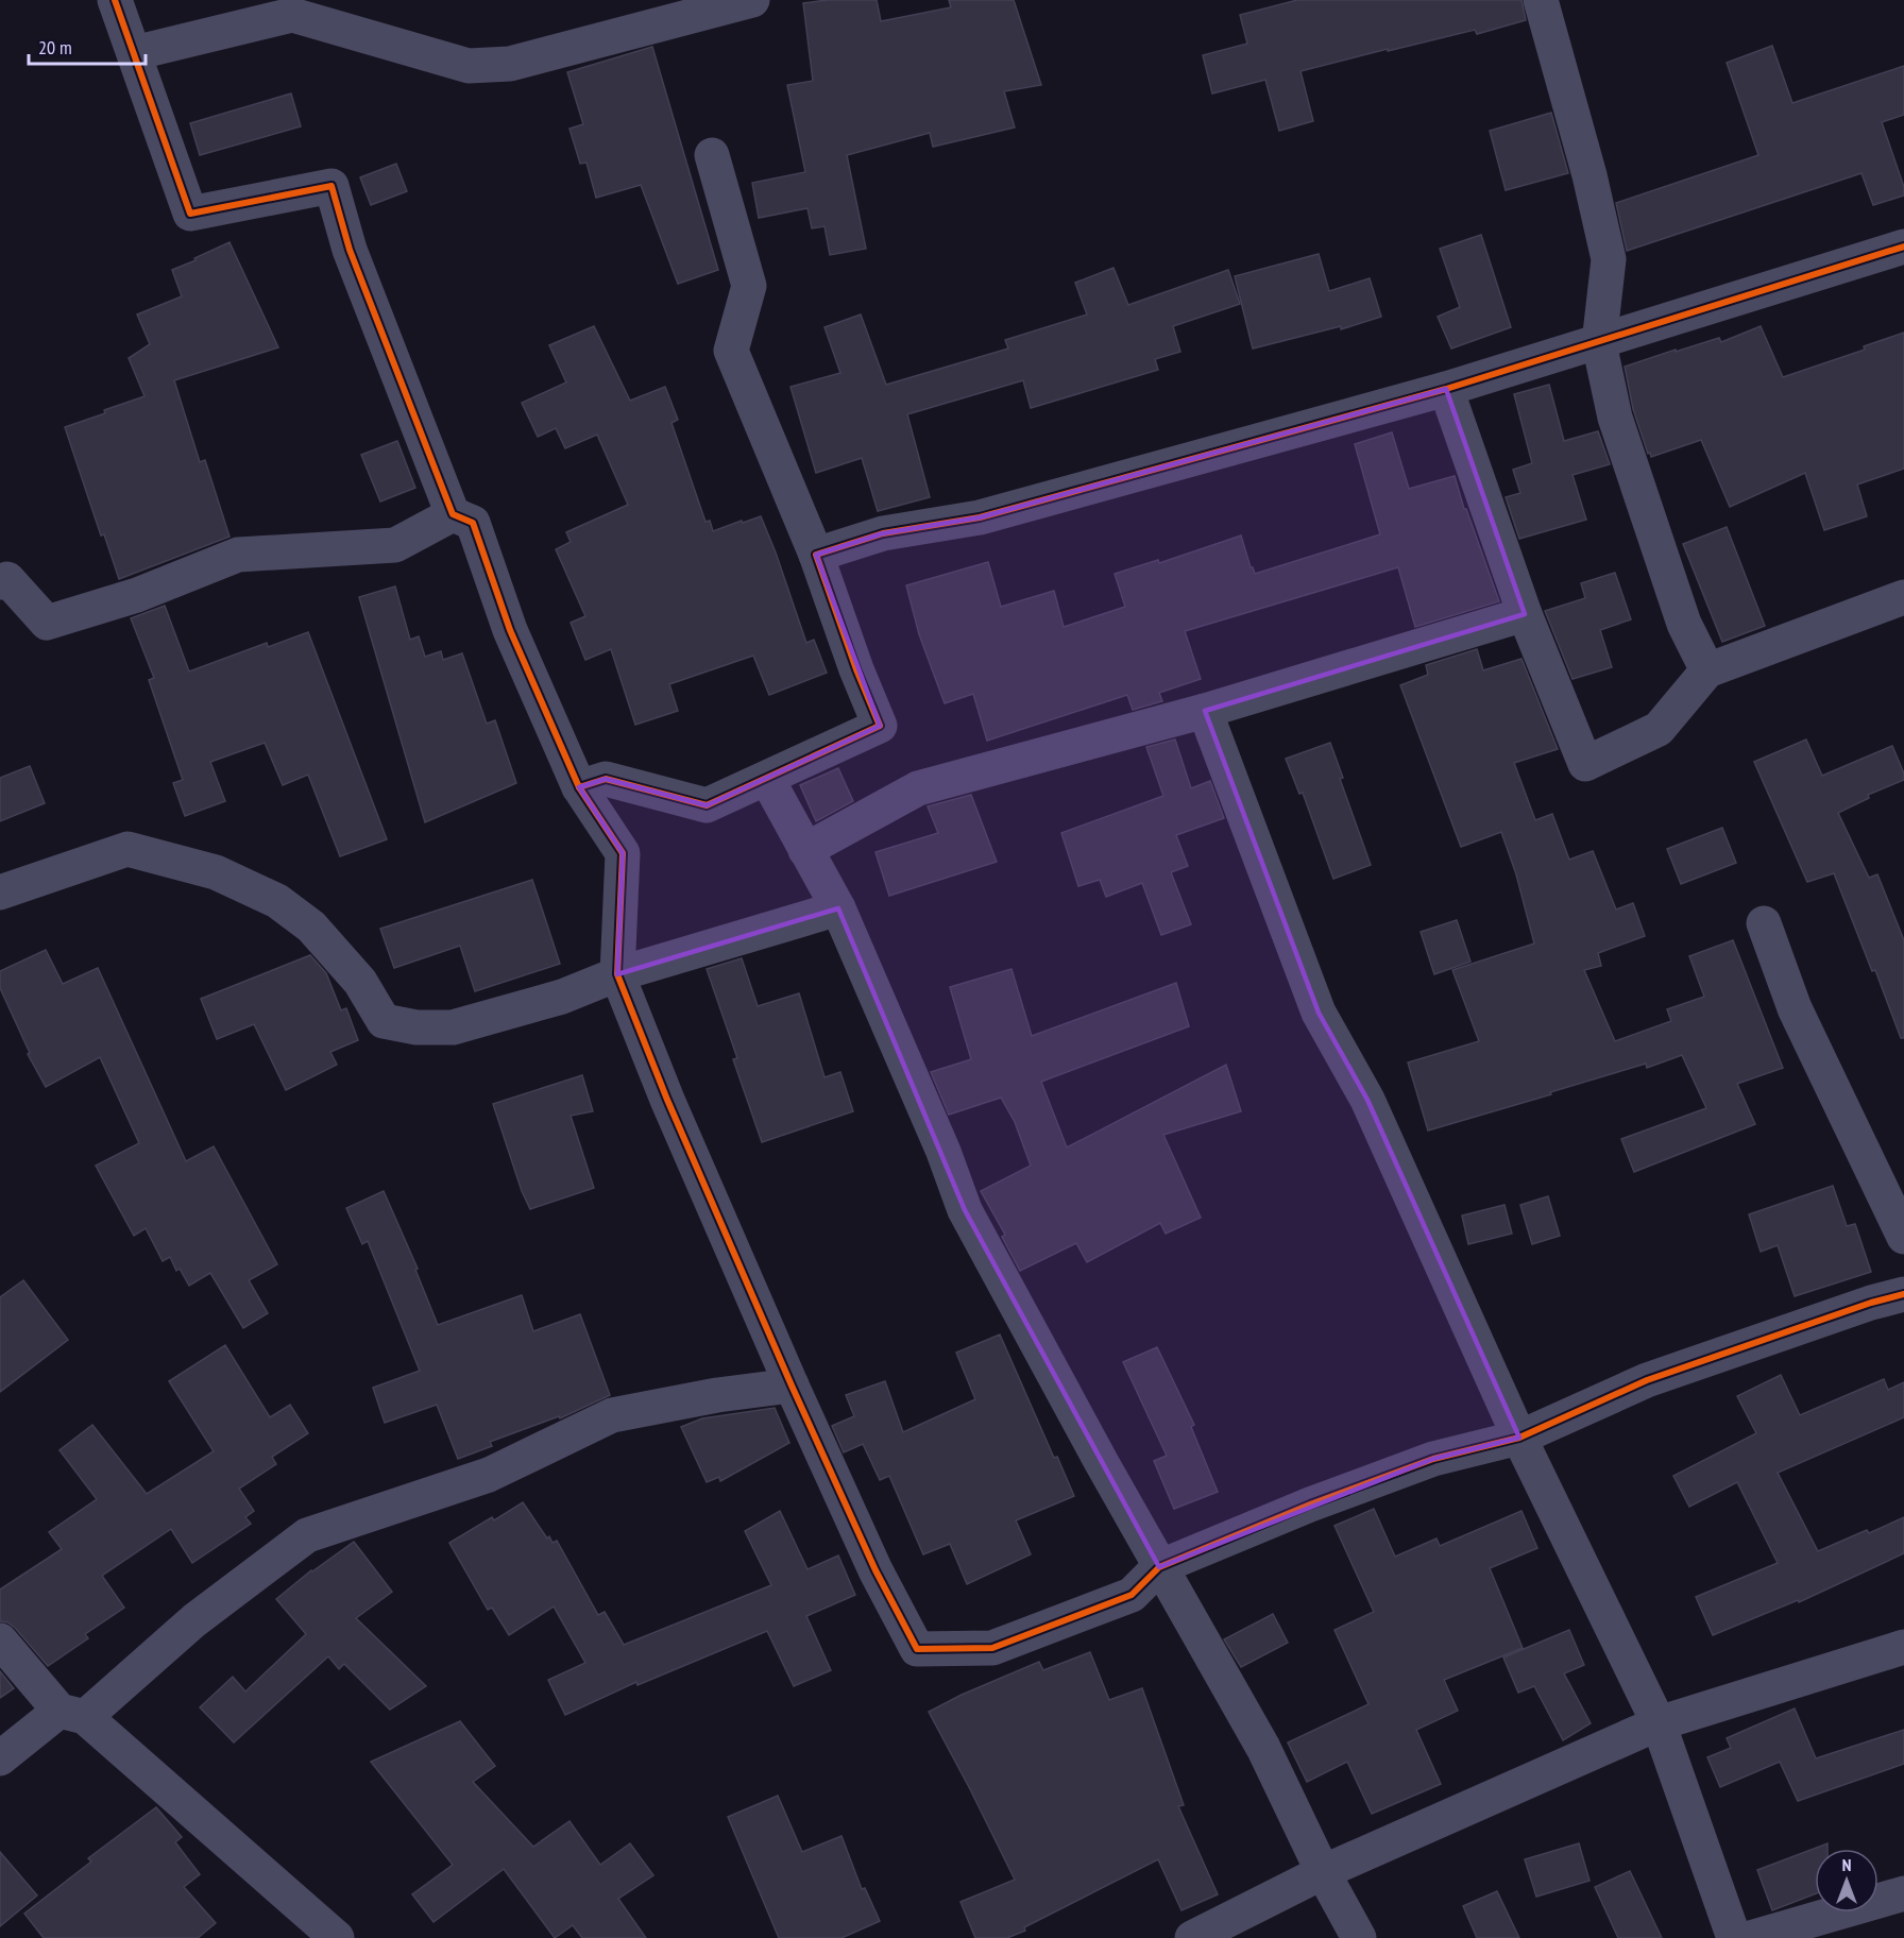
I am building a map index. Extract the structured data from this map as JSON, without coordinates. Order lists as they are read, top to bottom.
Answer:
{
  "scale_bar": "20 m",
  "north": "top"
}
